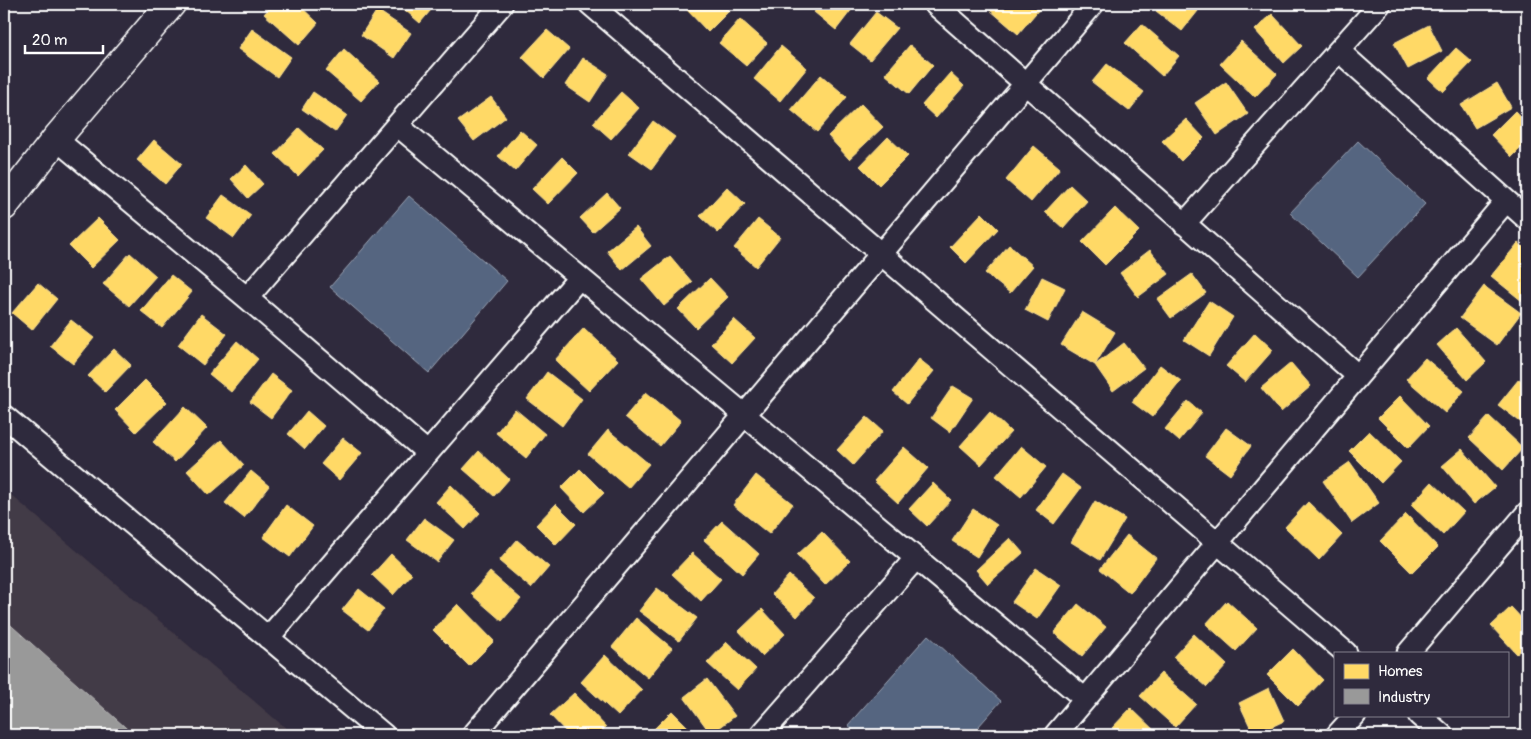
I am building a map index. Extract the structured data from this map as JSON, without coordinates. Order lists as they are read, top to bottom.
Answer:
{
  "legend": ["Homes", "Industry"],
  "scale_bar": "20 m"
}
